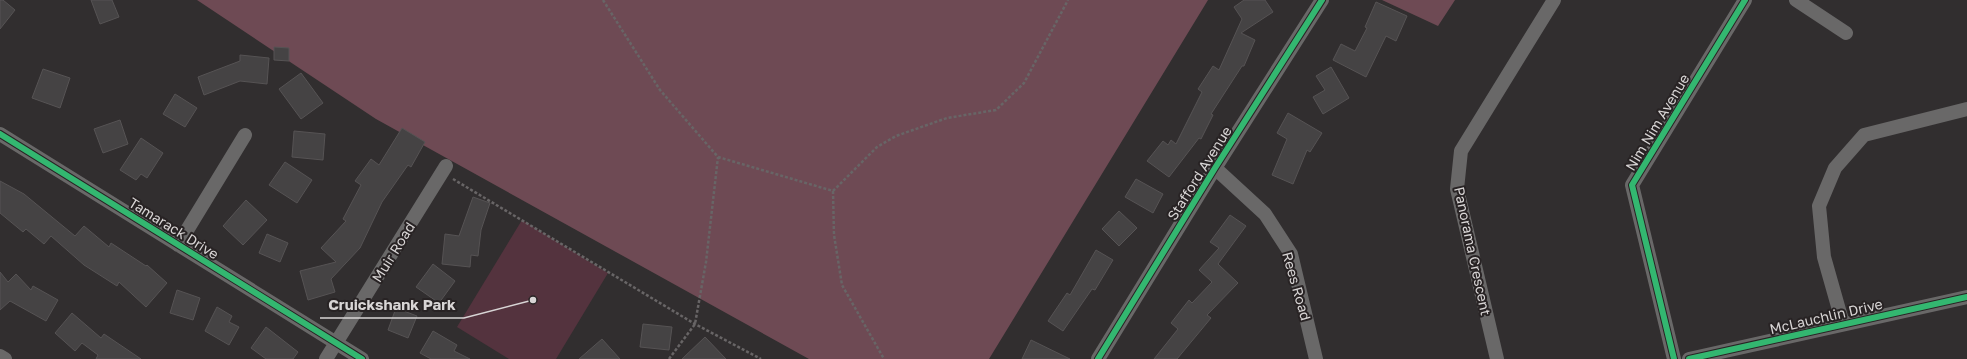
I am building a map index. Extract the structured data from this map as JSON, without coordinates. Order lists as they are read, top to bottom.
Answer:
{
  "streets": {
    "street": [
      "Nim Nim Avenue",
      "Stafford Avenue",
      "Tamarack Drive",
      "Panorama Crescent",
      "Muir Road",
      "Rees Road",
      "McLauchlin Drive"
    ]
  },
  "crossings": [
    ["Stafford Avenue", "Rees Road"],
    ["Tamarack Drive", "Muir Road"]
  ],
  "places": ["Cruickshank Park"]
}
